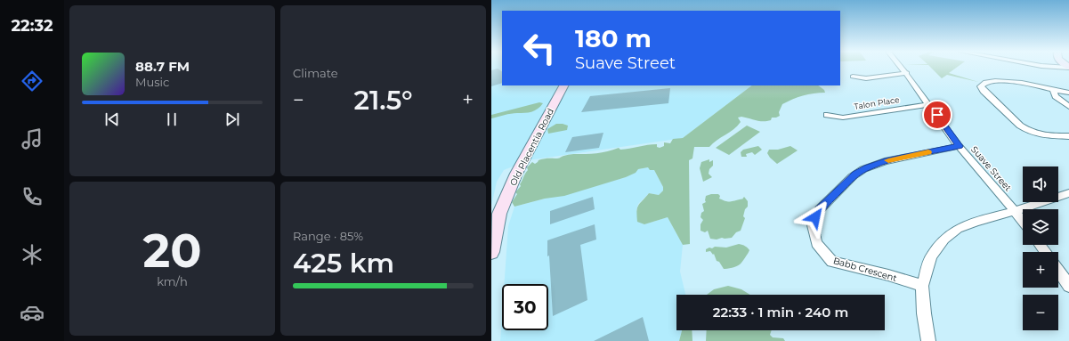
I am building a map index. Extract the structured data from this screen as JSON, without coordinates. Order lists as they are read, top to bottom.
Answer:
{
  "streets": {
    "main road": ["Old Placentia Road"],
    "street": ["Talon Place", "Suave Street", "Babb Crescent"]
  },
  "crossings": [
    ["Talon Place", "Suave Street"],
    ["Suave Street", "Babb Crescent"]
  ],
  "page": {
    "tabs": "22:32",
    "tile": [
      "Climate",
      ["20", "km/h"],
      ["Range · 85%", "425 km"]
    ],
    "turn": ["180 m", "Suave Street"],
    "song": ["88.7 FM", "Music"],
    "heat": ["−", "21.5°", "+"],
    "map_buttons": ["+", "−"],
    "limit": "30",
    "trip": "22:33 · 1 min · 240 m"
  }
}
